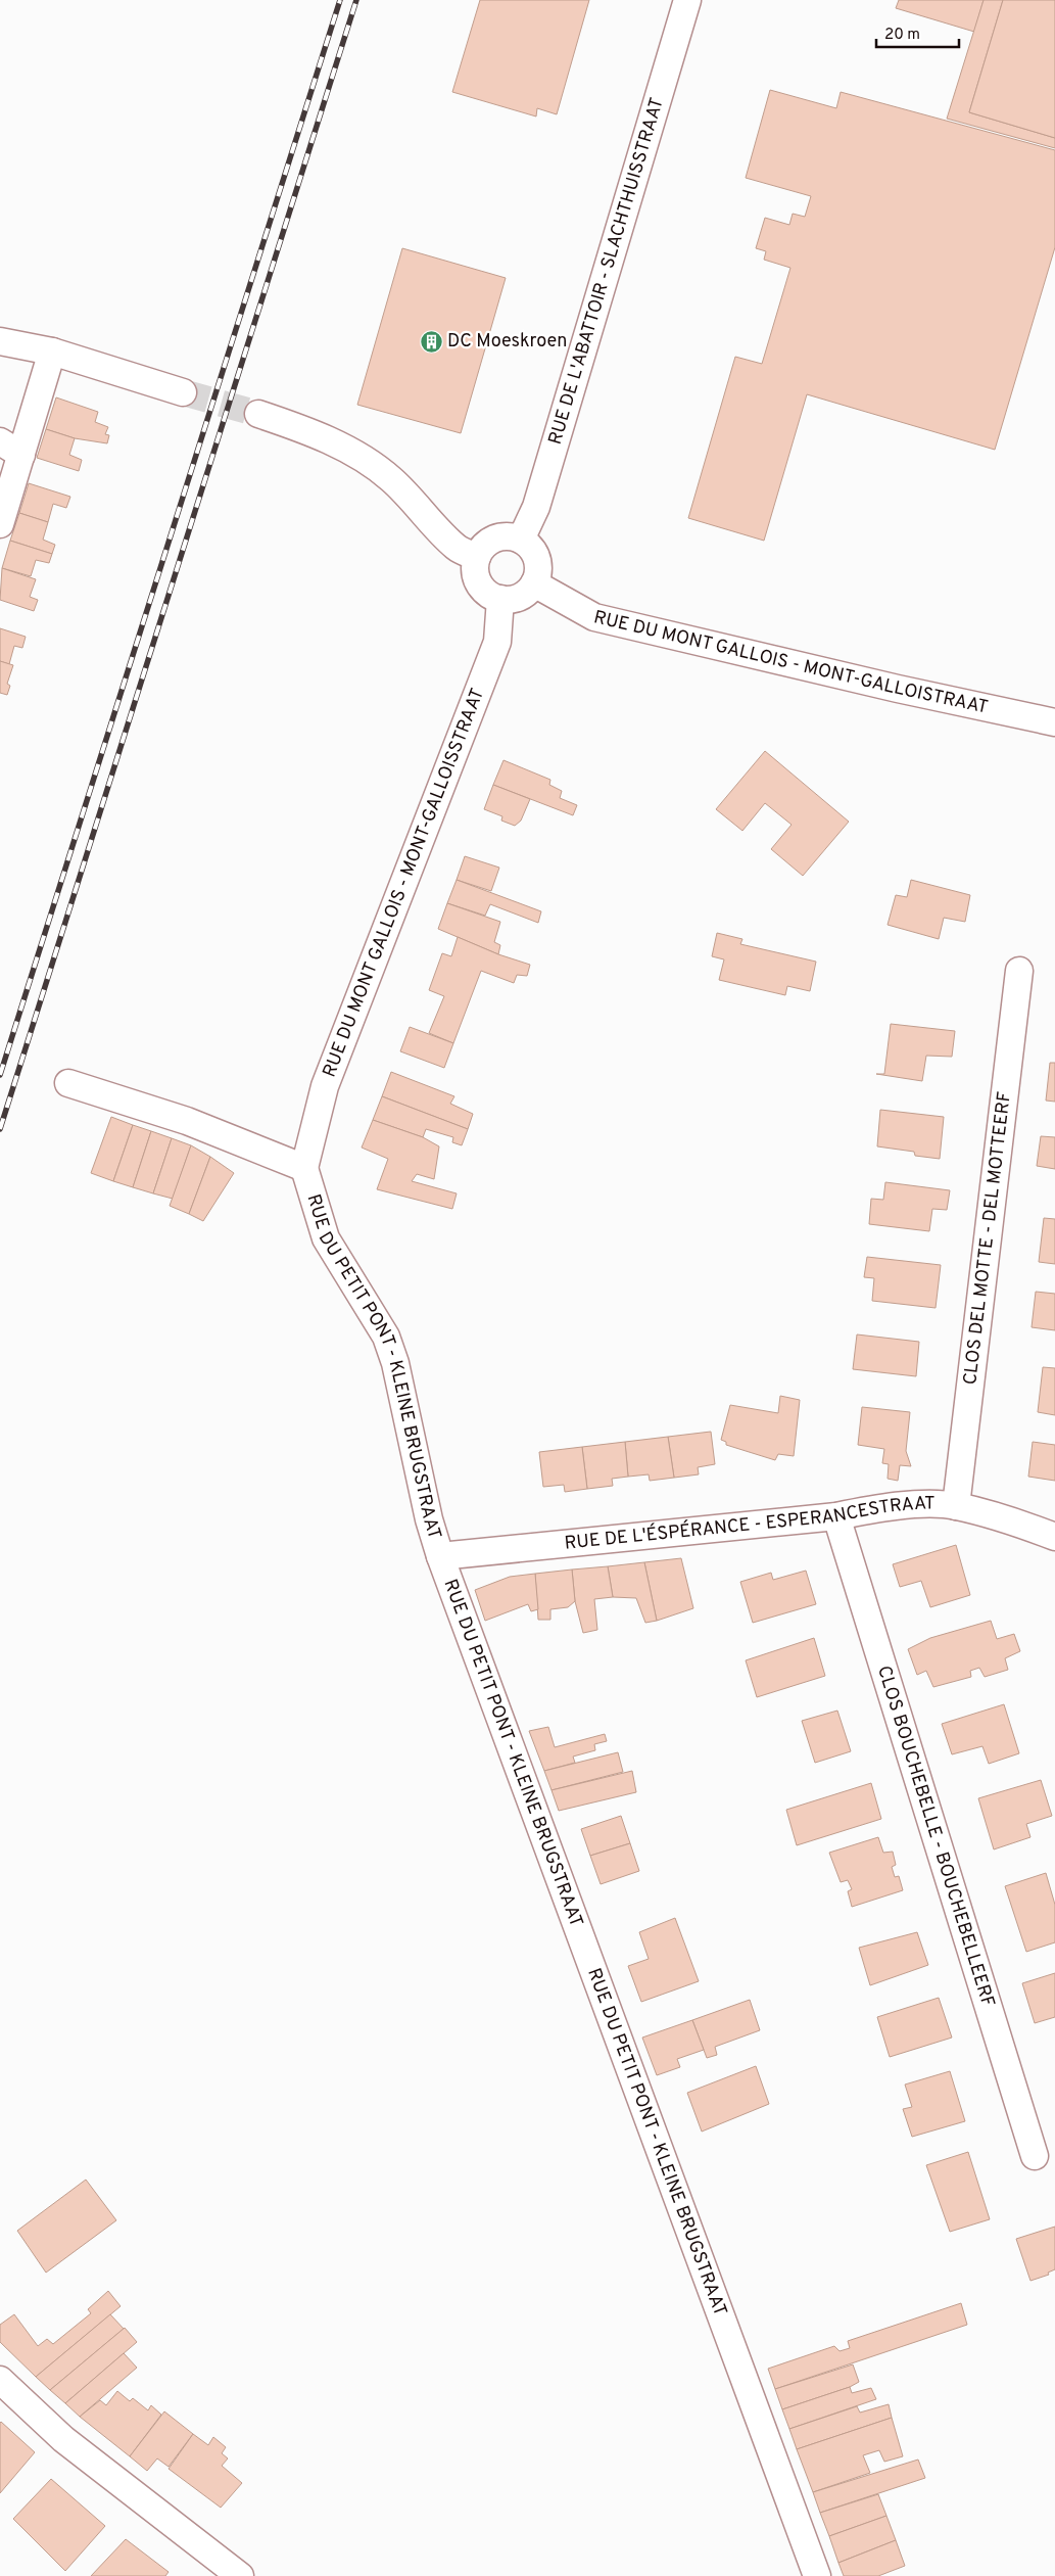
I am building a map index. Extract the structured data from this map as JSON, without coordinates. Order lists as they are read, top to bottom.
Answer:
{
  "streets": {
    "street": [
      "RUE DE L'ABATTOIR - SLACHTHUISSTRAAT",
      "RUE DU MONT GALLOIS - MONT-GALLOISTRAAT",
      "RUE DU MONT GALLOIS - MONT-GALLOISSTRAAT",
      "CLOS DEL MOTTE - DEL MOTTEERF",
      "RUE DU PETIT PONT - KLEINE BRUGSTRAAT",
      "RUE DE L'ÉSPÉRANCE - ESPERANCESTRAAT",
      "CLOS BOUCHEBELLE - BOUCHEBELLEERF"
    ]
  },
  "crossings": [
    ["RUE DE L'ABATTOIR - SLACHTHUISSTRAAT", "RUE DU MONT GALLOIS - MONT-GALLOISTRAAT"],
    ["RUE DE L'ABATTOIR - SLACHTHUISSTRAAT", "RUE DU MONT GALLOIS - MONT-GALLOISSTRAAT"],
    ["RUE DU MONT GALLOIS - MONT-GALLOISTRAAT", "RUE DU MONT GALLOIS - MONT-GALLOISSTRAAT"],
    ["RUE DU MONT GALLOIS - MONT-GALLOISSTRAAT", "RUE DU PETIT PONT - KLEINE BRUGSTRAAT"],
    ["CLOS DEL MOTTE - DEL MOTTEERF", "RUE DE L'ÉSPÉRANCE - ESPERANCESTRAAT"],
    ["RUE DU PETIT PONT - KLEINE BRUGSTRAAT", "RUE DE L'ÉSPÉRANCE - ESPERANCESTRAAT"],
    ["RUE DE L'ÉSPÉRANCE - ESPERANCESTRAAT", "CLOS BOUCHEBELLE - BOUCHEBELLEERF"]
  ],
  "places": {
    "building": ["DC Moeskroen"]
  },
  "scale_bar": "20 m"
}
